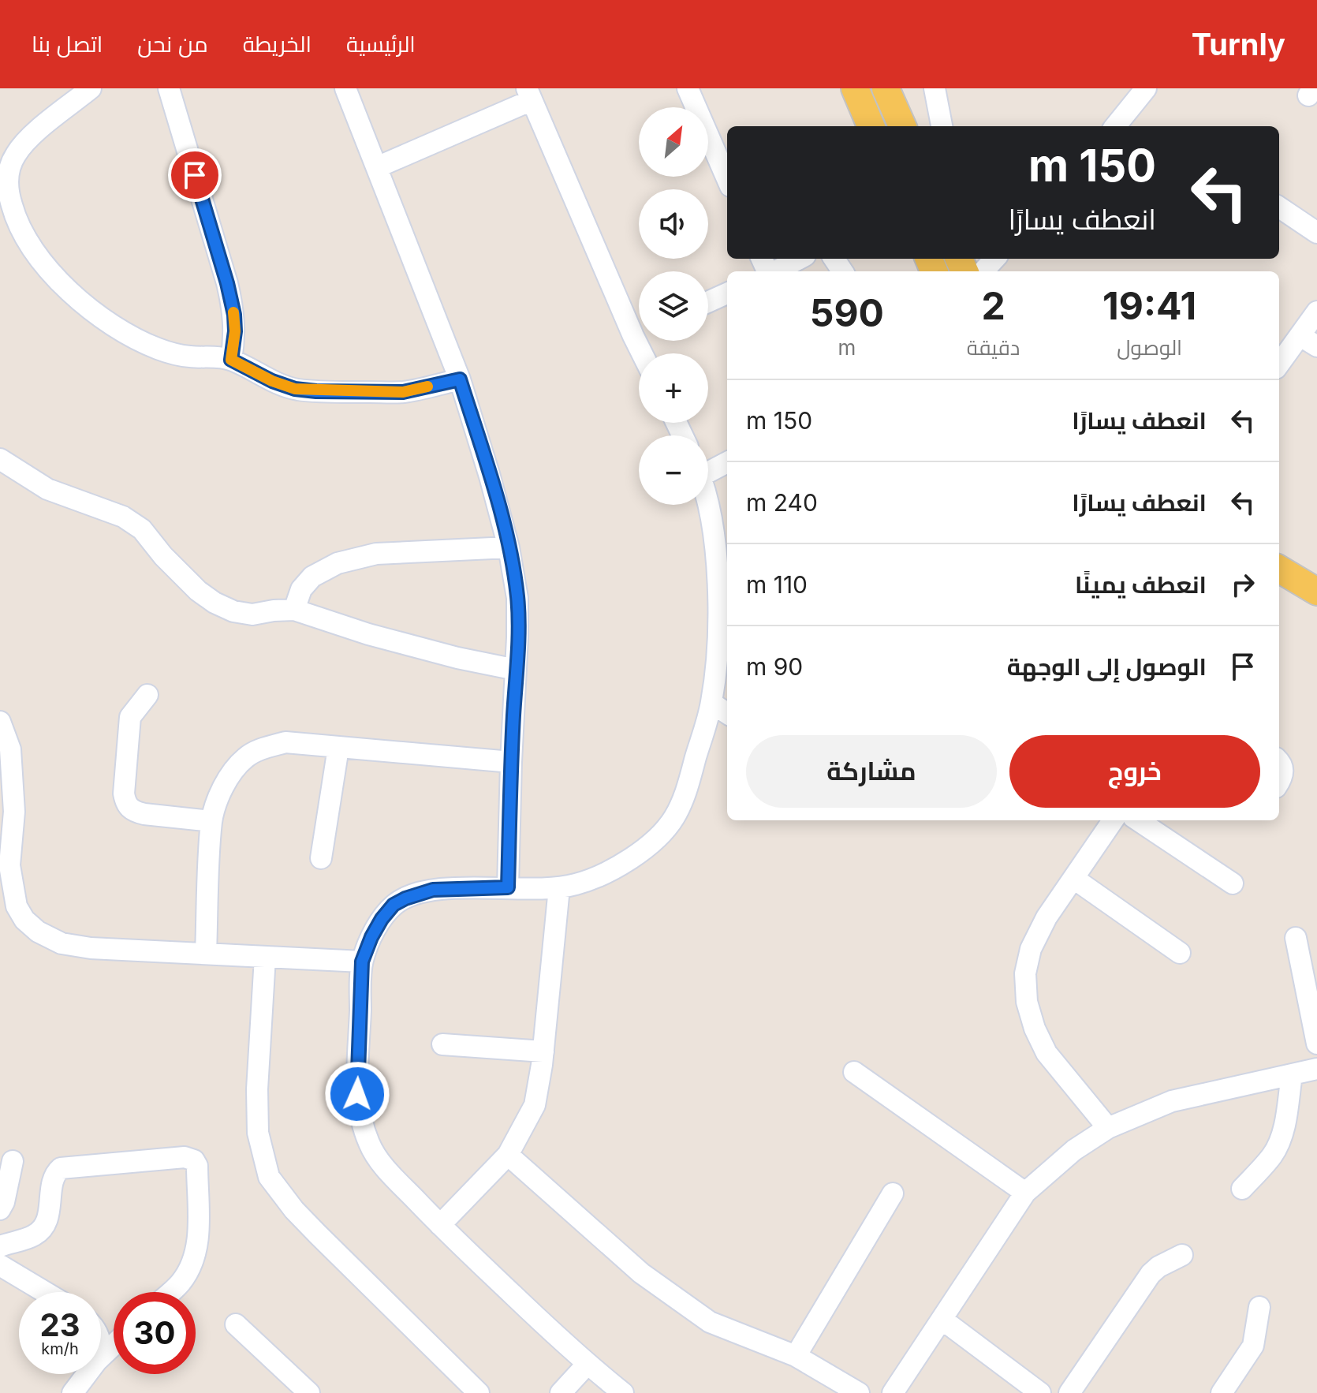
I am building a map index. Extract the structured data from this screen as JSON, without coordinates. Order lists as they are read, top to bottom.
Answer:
{
  "north": "top right",
  "page": {
    "header": "Turnly",
    "nav": [
      "الرئيسية",
      "الخريطة",
      "من نحن",
      "اتصل بنا"
    ],
    "map_buttons": ["+", "−"],
    "turn": ["150 m", "انعطف يسارًا"],
    "eta": [
      "19:41",
      "الوصول",
      "2",
      "دقيقة",
      "590",
      "m"
    ],
    "list": [
      {
        "name": "انعطف يسارًا",
        "value": "150 m"
      },
      {
        "name": "انعطف يسارًا",
        "value": "240 m"
      },
      {
        "name": "انعطف يمينًا",
        "value": "110 m"
      },
      {
        "name": "الوصول إلى الوجهة",
        "value": "90 m"
      }
    ],
    "buttons": ["خروج", "مشاركة"],
    "speed": "23 km/h",
    "limit": "30"
  }
}
